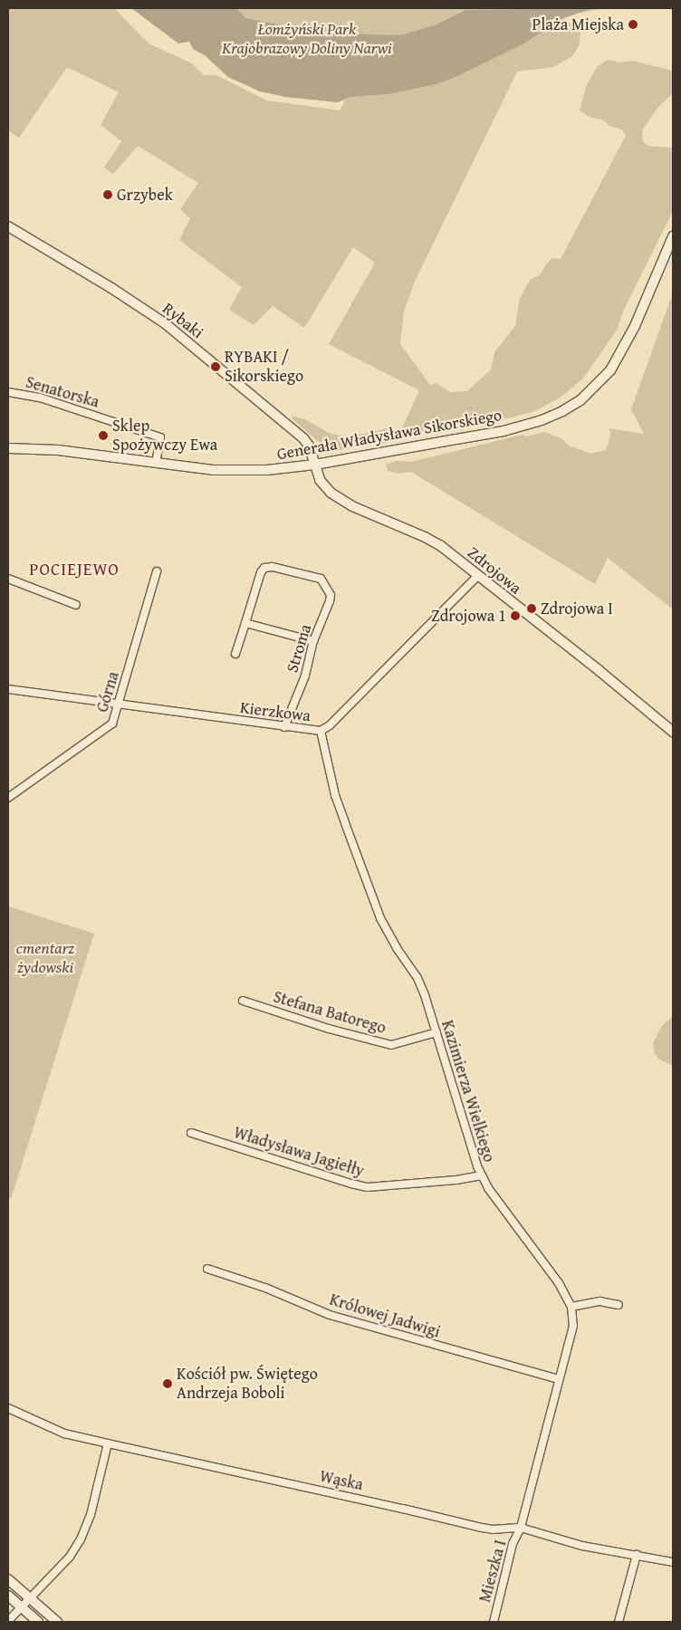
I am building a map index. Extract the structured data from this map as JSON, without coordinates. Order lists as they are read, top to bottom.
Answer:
{
  "streets": {
    "street": [
      "Rybaki",
      "Senatorska",
      "Generała Władysława Sikorskiego",
      "Zdrojowa",
      "Stroma",
      "Górna",
      "Kierzkowa",
      "Stefana Batorego",
      "Kazimierza Wielkiego",
      "Władysława Jagiełły",
      "Królowej Jadwigi",
      "Wąska",
      "Mieszka I"
    ]
  },
  "crossings": [
    ["Rybaki", "Generała Władysława Sikorskiego"],
    ["Rybaki", "Zdrojowa"],
    ["Senatorska", "Generała Władysława Sikorskiego"],
    ["Generała Władysława Sikorskiego", "Zdrojowa"],
    ["Zdrojowa", "Kierzkowa"],
    ["Stroma", "Kierzkowa"],
    ["Górna", "Kierzkowa"],
    ["Kierzkowa", "Kazimierza Wielkiego"],
    ["Stefana Batorego", "Kazimierza Wielkiego"],
    ["Kazimierza Wielkiego", "Władysława Jagiełły"],
    ["Kazimierza Wielkiego", "Królowej Jadwigi"],
    ["Kazimierza Wielkiego", "Wąska"],
    ["Kazimierza Wielkiego", "Mieszka I"],
    ["Wąska", "Mieszka I"]
  ],
  "districts": ["POCIEJEWO"],
  "parks": ["Łomżyński Park Krajobrazowy Doliny Narwi", "cmentarz żydowski"],
  "places": [
    "Plaża Miejska",
    "Grzybek",
    "RYBAKI / Sikorskiego",
    "Sklep Spożywczy Ewa",
    "Zdrojowa I",
    "Zdrojowa 1",
    "Kościół pw. Świętego Andrzeja Boboli"
  ]
}
